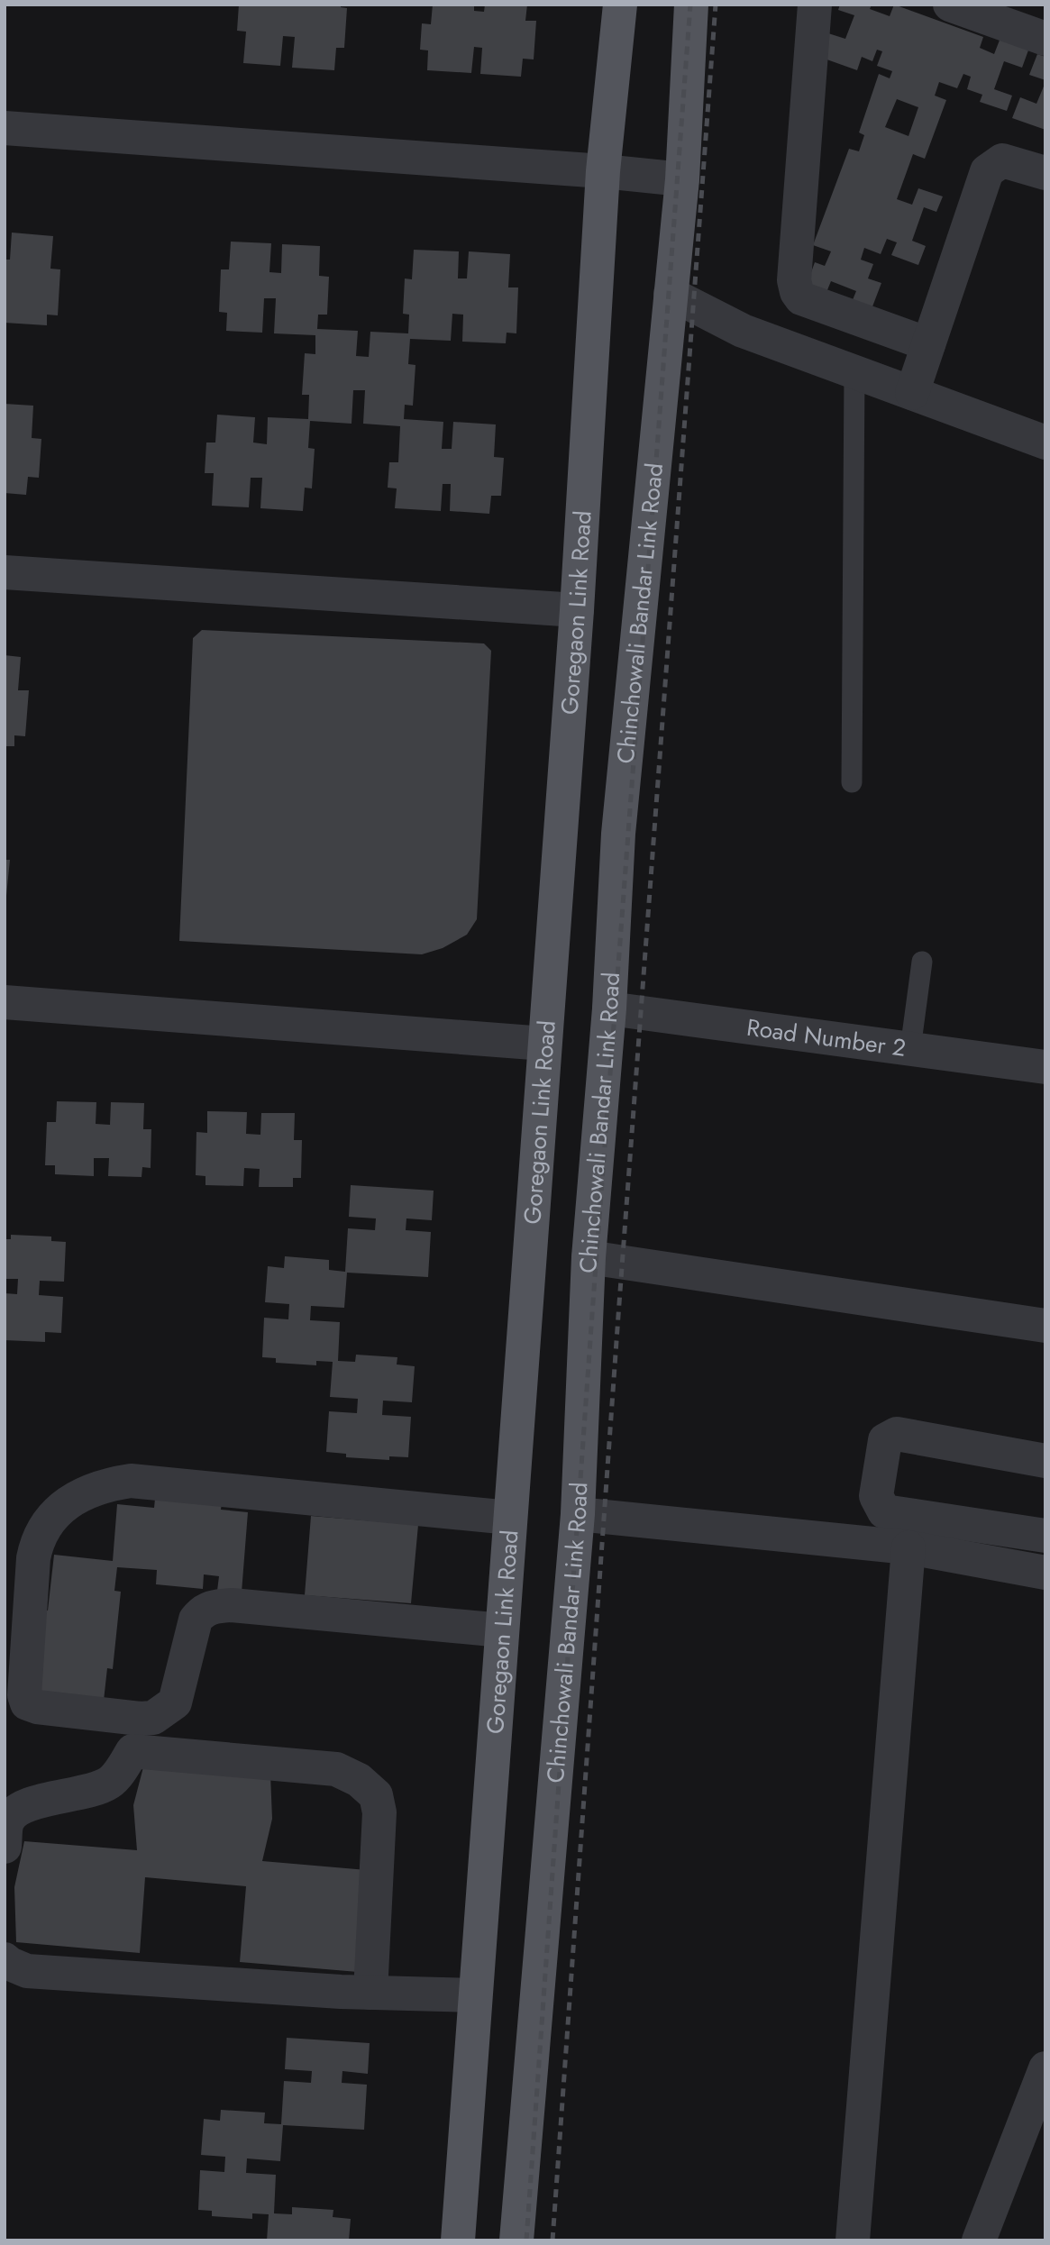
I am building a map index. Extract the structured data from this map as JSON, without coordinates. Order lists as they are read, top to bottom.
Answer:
{
  "streets": {
    "main road": ["Goregaon Link Road", "Chinchowali Bandar Link Road"],
    "street": ["Road Number 2"]
  },
  "crossings": [
    ["Chinchowali Bandar Link Road", "Road Number 2"]
  ]
}
